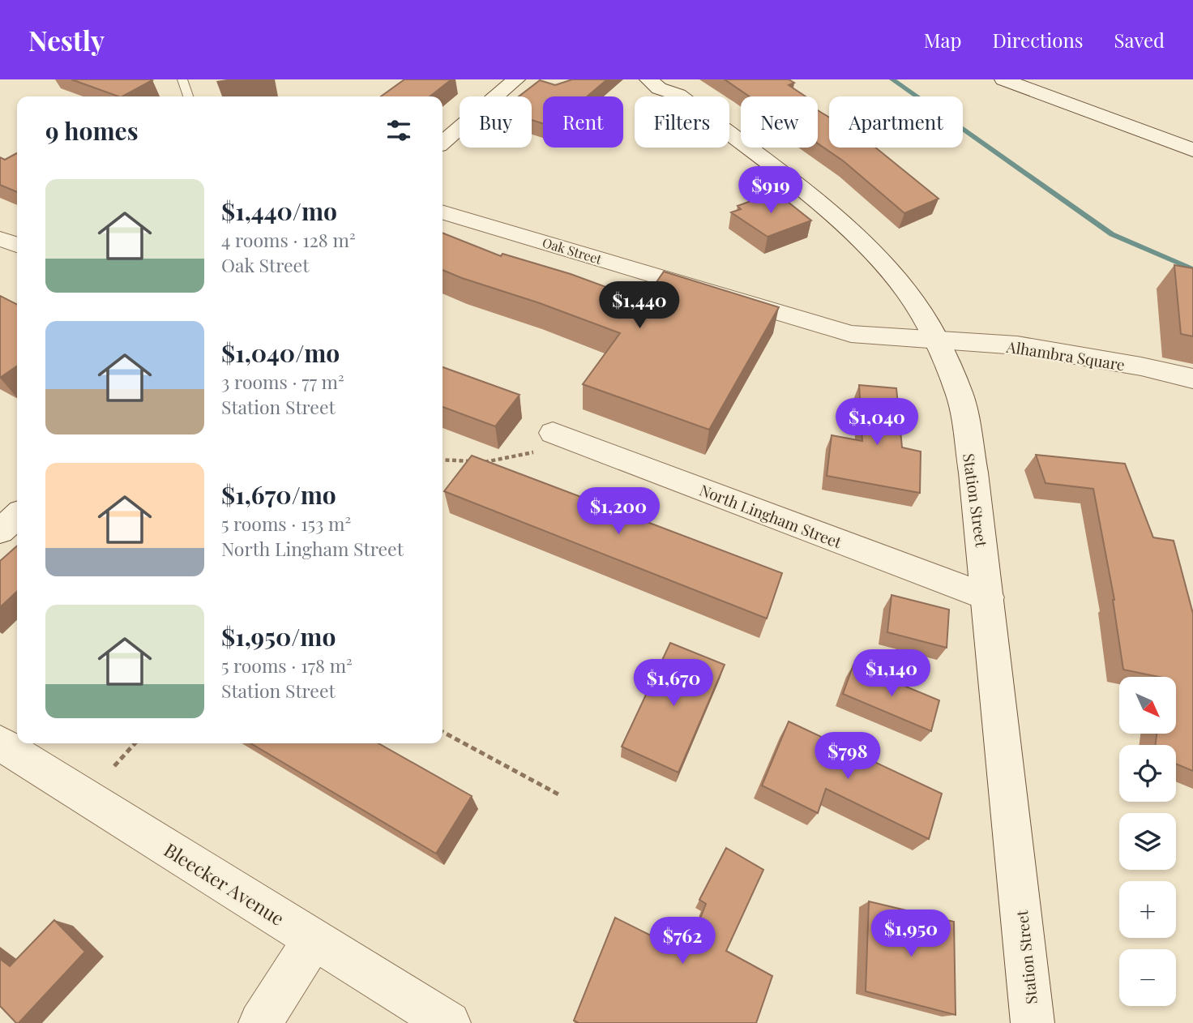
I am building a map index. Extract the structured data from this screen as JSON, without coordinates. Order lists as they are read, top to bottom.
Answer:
{
  "streets": {
    "street": [
      "Oak Street",
      "Alhambra Square",
      "Station Street",
      "North Lingham Street",
      "Bleecker Avenue"
    ]
  },
  "crossings": [
    ["Oak Street", "Alhambra Square"],
    ["Oak Street", "Station Street"],
    ["Alhambra Square", "Station Street"],
    ["Station Street", "North Lingham Street"]
  ],
  "north": "bottom right",
  "page": {
    "header": "Nestly",
    "nav": ["Map", "Directions", "Saved"],
    "chip": [
      "Buy",
      "Rent",
      "Filters",
      "New",
      "Apartment"
    ],
    "heading": "9 homes",
    "list": [
      {
        "name": "$1,440/mo",
        "note": "4 rooms · 128 m² · Oak Street"
      },
      {
        "name": "$1,040/mo",
        "note": "3 rooms · 77 m² · Station Street"
      },
      {
        "name": "$1,670/mo",
        "note": "5 rooms · 153 m² · North Lingham Street"
      },
      {
        "name": "$1,950/mo",
        "note": "5 rooms · 178 m² · Station Street"
      }
    ],
    "price": [
      "$919",
      "$1,440",
      "$1,040",
      "$1,200",
      "$1,140",
      "$1,670",
      "$798",
      "$1,950",
      "$762"
    ],
    "map_buttons": ["+", "−"]
  }
}
